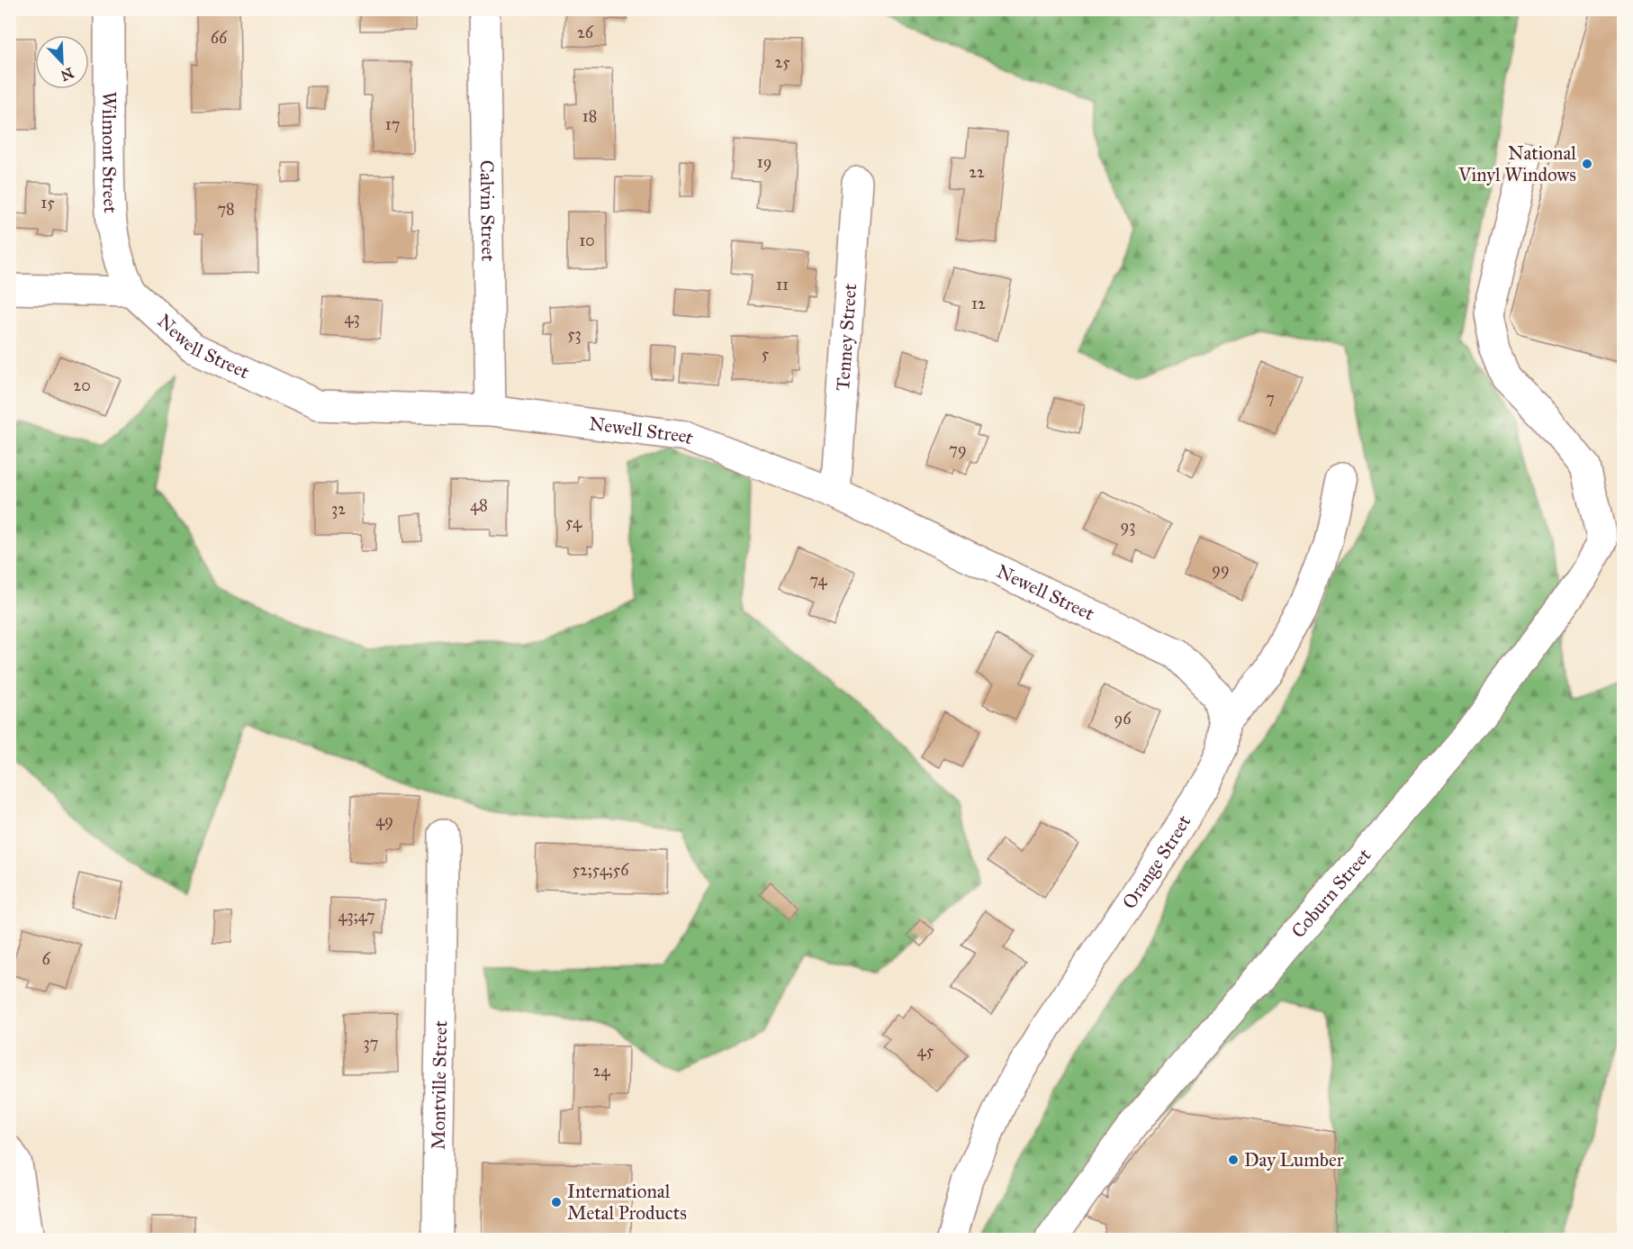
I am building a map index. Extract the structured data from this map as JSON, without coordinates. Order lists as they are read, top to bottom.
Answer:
{
  "streets": {
    "street": [
      "Wilmont Street",
      "Calvin Street",
      "Tenney Street",
      "Newell Street",
      "Orange Street",
      "Coburn Street",
      "Montville Street"
    ]
  },
  "crossings": [
    ["Wilmont Street", "Newell Street"],
    ["Calvin Street", "Newell Street"],
    ["Tenney Street", "Newell Street"],
    ["Newell Street", "Orange Street"]
  ],
  "places": ["National Vinyl Windows", "Day Lumber", "International Metal Products"],
  "house_numbers": [
    "26",
    "66",
    "25",
    "18",
    "17",
    "19",
    "22",
    "15",
    "78",
    "10",
    "11",
    "12",
    "43",
    "53",
    "5",
    "20",
    "7",
    "79",
    "48",
    "32",
    "54",
    "93",
    "99",
    "74",
    "96",
    "49",
    "52;54;56",
    "43;47",
    "6",
    "37",
    "45",
    "24"
  ],
  "north": "bottom right"
}
